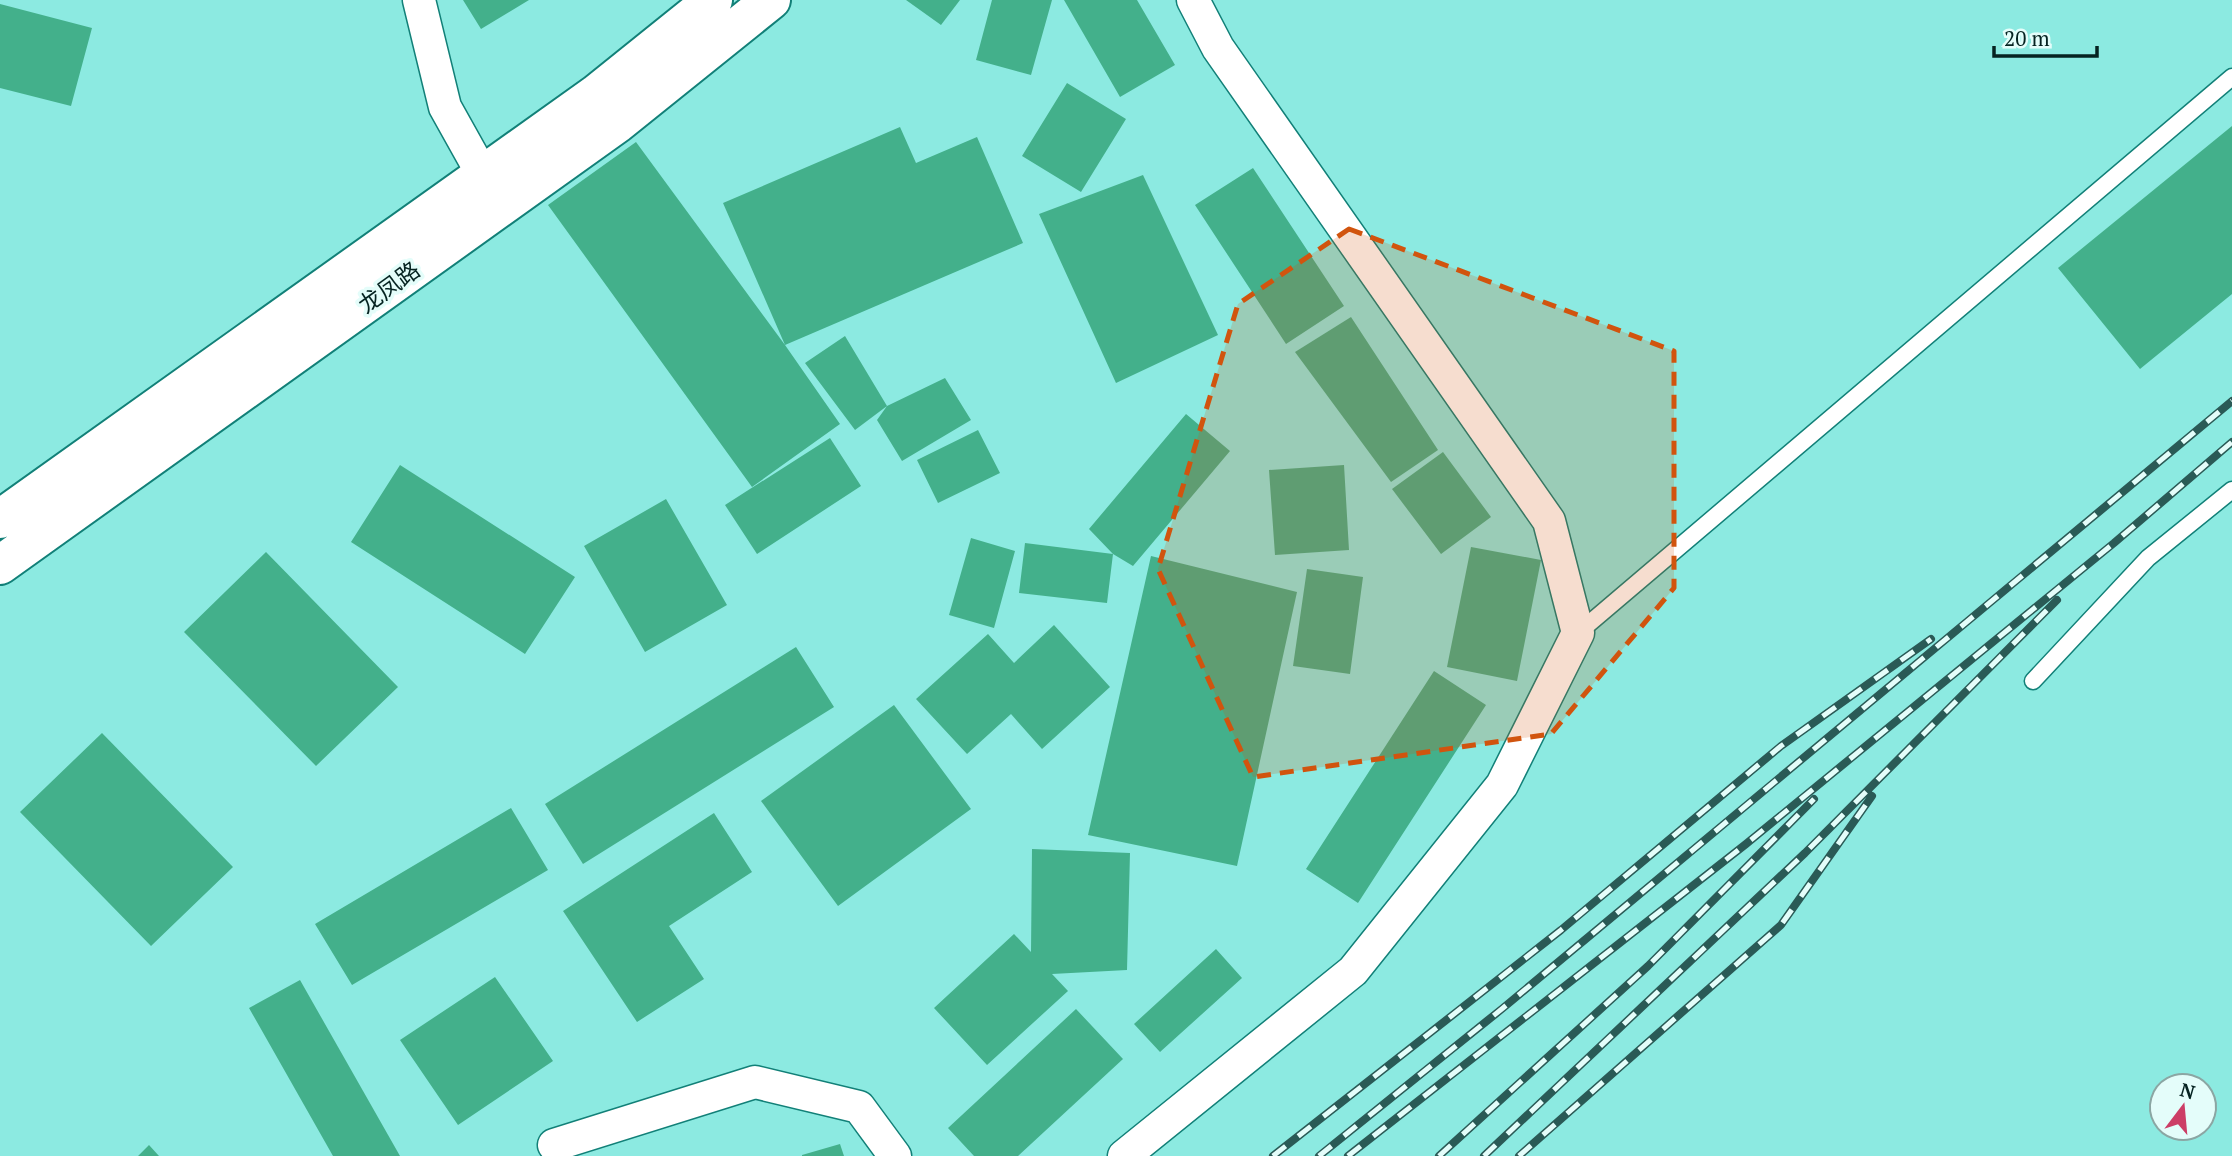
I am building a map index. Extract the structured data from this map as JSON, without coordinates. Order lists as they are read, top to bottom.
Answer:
{
  "streets": {
    "main road": ["龙凤路"]
  },
  "scale_bar": "20 m",
  "north": "top"
}
